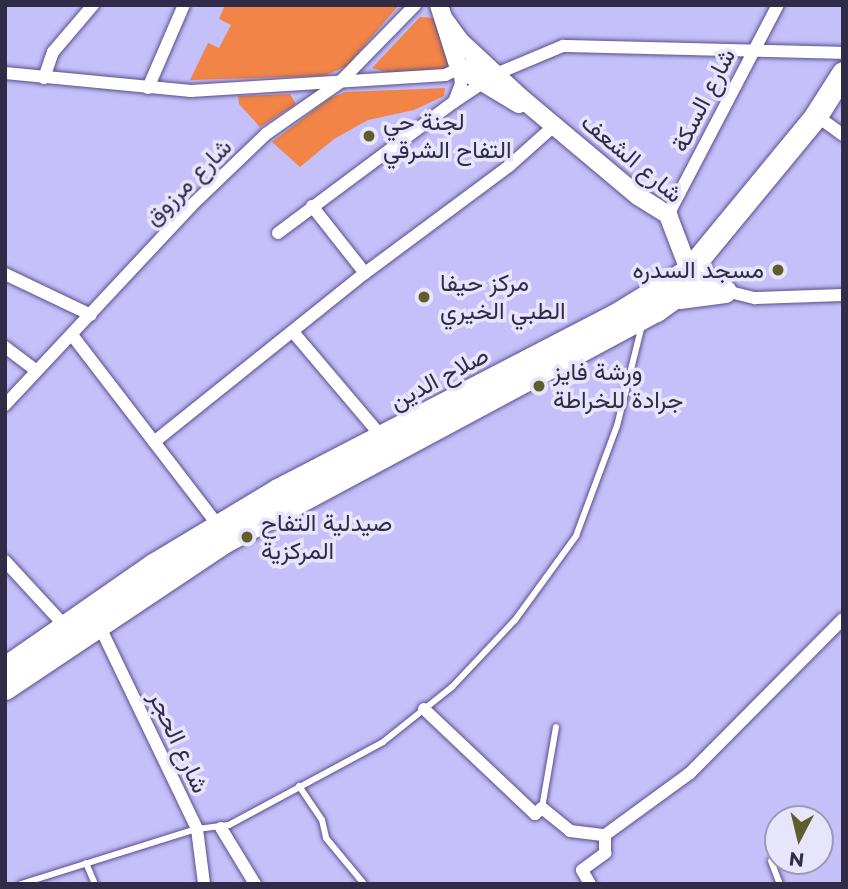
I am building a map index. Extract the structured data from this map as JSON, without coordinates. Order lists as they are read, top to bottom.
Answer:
{
  "streets": {
    "highway": ["صلاح الدين"],
    "street": [
      "شارع السكة",
      "شارع الشعف",
      "شارع مرزوق",
      "شارع الحجر"
    ]
  },
  "crossings": [
    ["شارع السكة", "شارع الشعف"],
    ["شارع الشعف", "صلاح الدين"],
    ["صلاح الدين", "شارع الحجر"]
  ],
  "places": [
    "لجنة حي التفاح الشرقي",
    "مسجد السدره",
    "مركز حيفا الطبي الخيري",
    "ورشة فايز جرادة للخراطة",
    "صيدلية التفاح المركزية"
  ],
  "north": "bottom"
}
